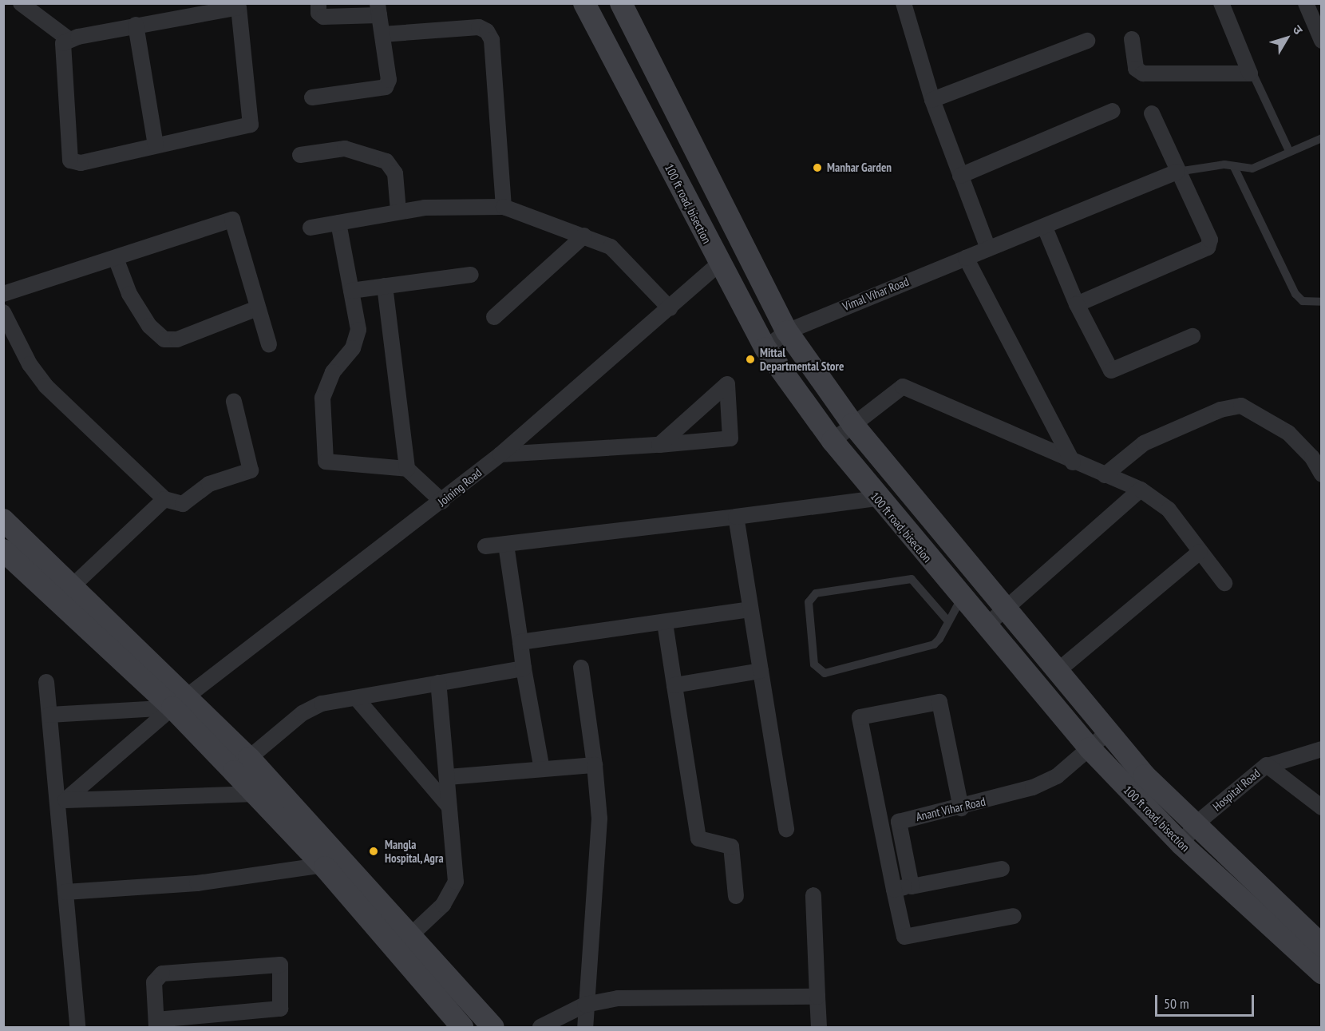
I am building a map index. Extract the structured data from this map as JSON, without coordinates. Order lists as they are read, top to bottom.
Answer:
{
  "streets": {
    "street": [
      "100 ft road, bisection",
      "Vimal Vihar Road",
      "Joining Road",
      "Hospital Road",
      "Anant Vihar Road"
    ]
  },
  "crossings": [
    ["100 ft road, bisection", "Vimal Vihar Road"],
    ["100 ft road, bisection", "Joining Road"],
    ["100 ft road, bisection", "Hospital Road"],
    ["100 ft road, bisection", "Anant Vihar Road"]
  ],
  "places": ["Manhar Garden", "Mittal Departmental Store", "Mangla Hospital, Agra"],
  "scale_bar": "50 m",
  "north": "top right"
}
